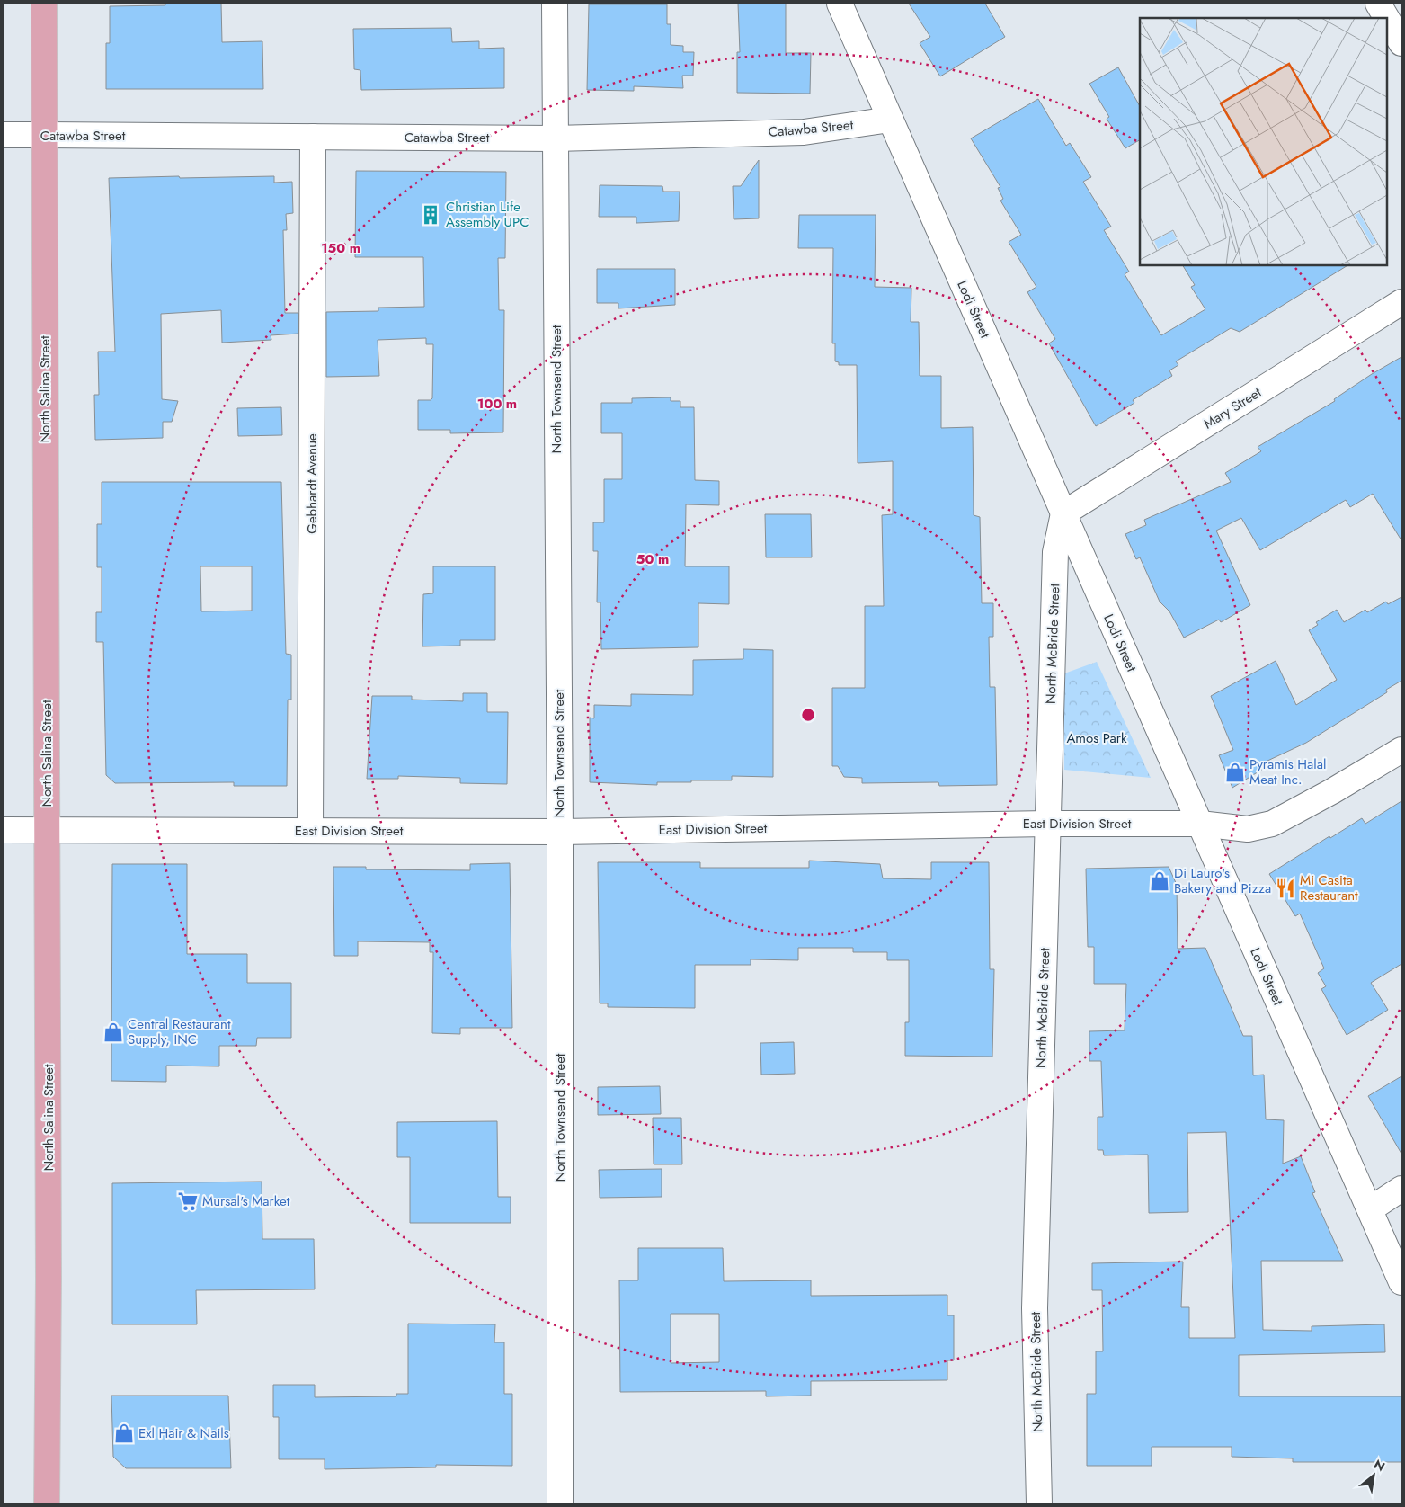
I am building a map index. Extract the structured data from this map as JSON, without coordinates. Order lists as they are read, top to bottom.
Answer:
{
  "streets": {
    "main road": ["North Salina Street"],
    "street": [
      "Catawba Street",
      "Lodi Street",
      "North Townsend Street",
      "Mary Street",
      "Gebhardt Avenue",
      "North McBride Street",
      "East Division Street"
    ]
  },
  "crossings": [
    ["Catawba Street", "Lodi Street"],
    ["Catawba Street", "North Salina Street"],
    ["Catawba Street", "North Townsend Street"],
    ["Catawba Street", "Gebhardt Avenue"],
    ["Lodi Street", "Mary Street"],
    ["Lodi Street", "North McBride Street"],
    ["Lodi Street", "East Division Street"],
    ["North Salina Street", "East Division Street"],
    ["North Townsend Street", "East Division Street"],
    ["Mary Street", "North McBride Street"],
    ["Gebhardt Avenue", "East Division Street"],
    ["North McBride Street", "East Division Street"]
  ],
  "parks": ["Amos Park"],
  "places": {
    "building": ["Christian Life Assembly UPC"],
    "shop": [
      "Pyramis Halal Meat Inc.",
      "Di Lauro's Bakery and Pizza",
      "Central Restaurant Supply, INC",
      "Exl Hair & Nails"
    ],
    "restaurant": ["Mi Casita Restaurant"],
    "supermarket": ["Mursal's Market"]
  },
  "north": "top right",
  "rings": ["150 m", "100 m", "50 m"]
}
